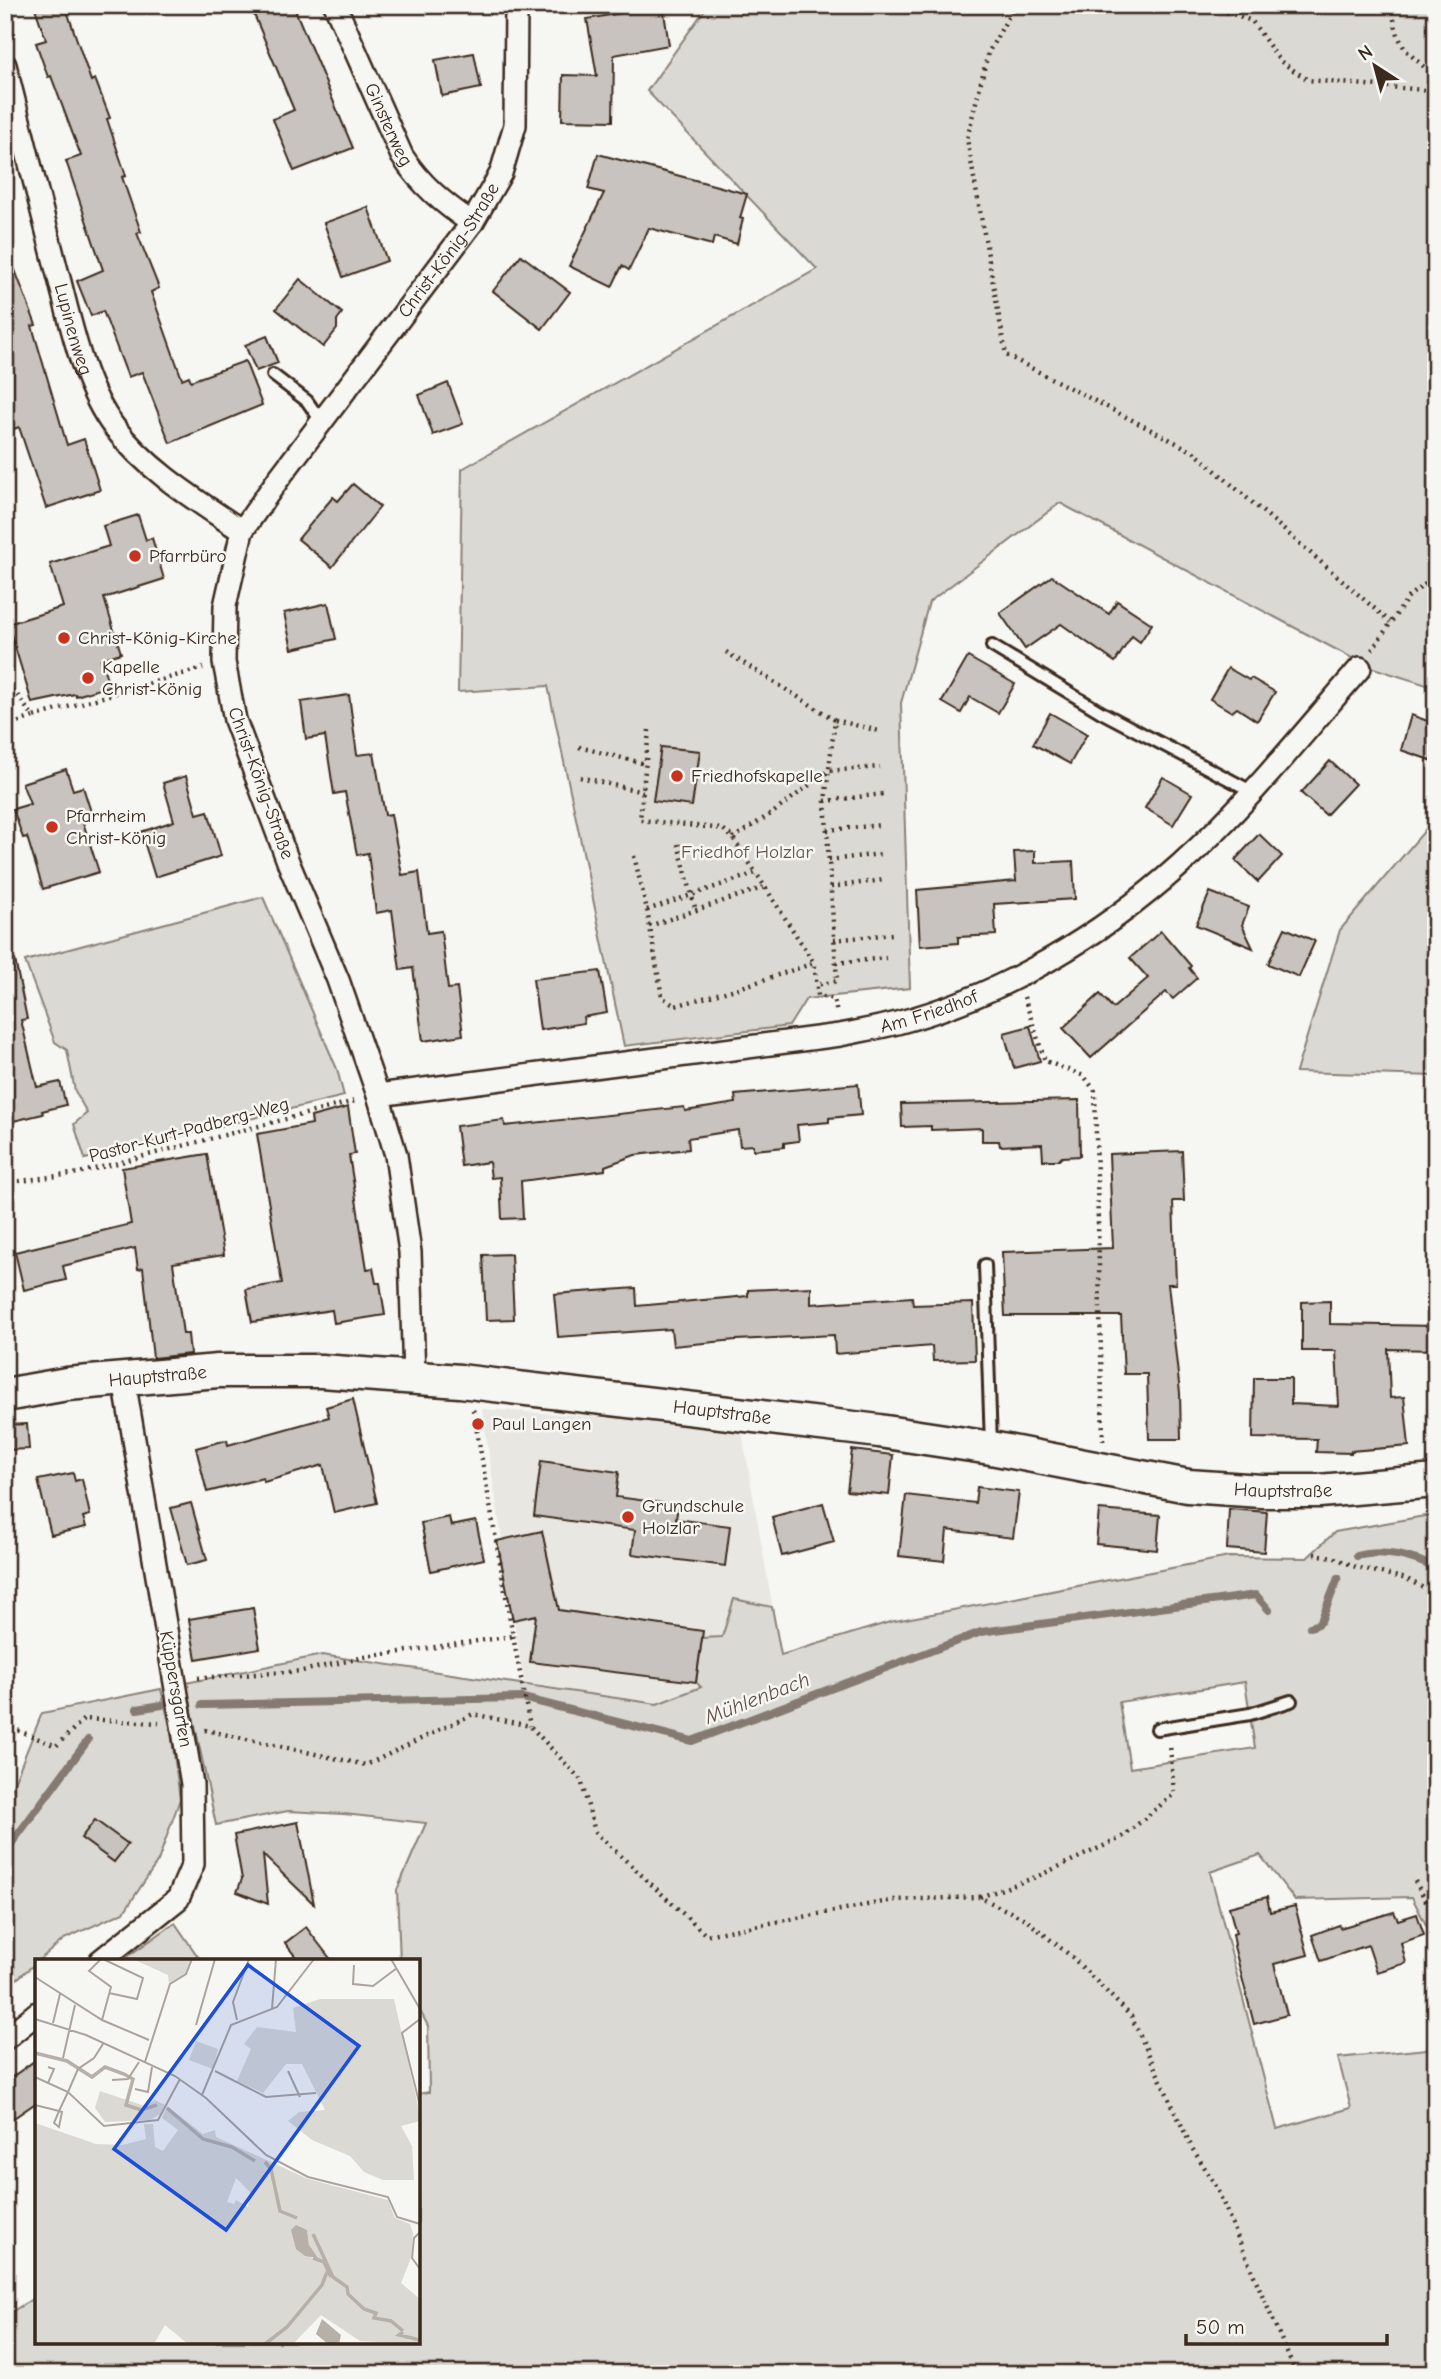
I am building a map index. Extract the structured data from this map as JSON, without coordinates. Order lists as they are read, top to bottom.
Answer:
{
  "streets": {
    "main road": ["Hauptstraße"],
    "street": [
      "Ginsterweg",
      "Christ-König-Straße",
      "Lupinenweg",
      "Am Friedhof",
      "Küppersgarten"
    ],
    "path": ["Pastor-Kurt-Padberg-Weg"]
  },
  "crossings": [
    ["Ginsterweg", "Christ-König-Straße"],
    ["Christ-König-Straße", "Lupinenweg"],
    ["Christ-König-Straße", "Am Friedhof"],
    ["Christ-König-Straße", "Pastor-Kurt-Padberg-Weg"],
    ["Christ-König-Straße", "Hauptstraße"],
    ["Am Friedhof", "Pastor-Kurt-Padberg-Weg"],
    ["Hauptstraße", "Küppersgarten"]
  ],
  "water": ["Mühlenbach"],
  "parks": ["Friedhof Holzlar"],
  "places": [
    "Pfarrbüro",
    "Christ-König-Kirche",
    "Kapelle Christ-König",
    "Friedhofskapelle",
    "Pfarrheim Christ-König",
    "Paul Langen",
    "Grundschule Holzlar"
  ],
  "scale_bar": "50 m",
  "north": "top left"
}
